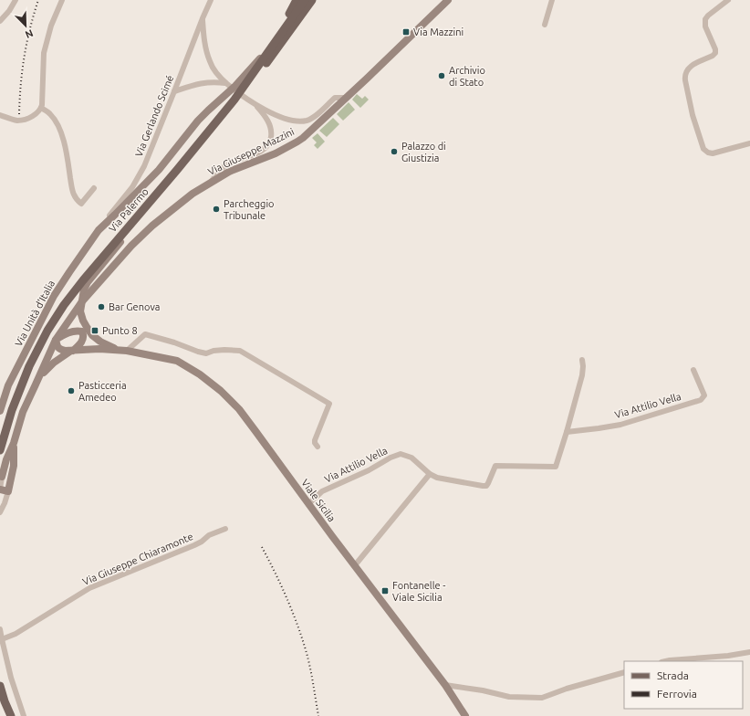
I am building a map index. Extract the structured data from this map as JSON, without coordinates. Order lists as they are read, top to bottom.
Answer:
{
  "streets": {
    "main road": ["Via Palermo"],
    "street": [
      "Via Gerlando Scimé",
      "Via Giuseppe Mazzini",
      "Via Unità d'Italia",
      "Via Attilio Vella",
      "Viale Sicilia",
      "Via Giuseppe Chiaramonte"
    ]
  },
  "crossings": [
    ["Via Gerlando Scimé", "Via Unità d'Italia"],
    ["Via Giuseppe Mazzini", "Viale Sicilia"],
    ["Via Palermo", "Via Unità d'Italia"],
    ["Via Attilio Vella", "Viale Sicilia"]
  ],
  "places": {
    "transit": ["Via Mazzini", "Punto 8", "Fontanelle - Viale Sicilia"],
    "other": [
      "Archivio di Stato",
      "Palazzo di Giustizia",
      "Parcheggio Tribunale",
      "Bar Genova",
      "Pasticceria Amedeo"
    ]
  },
  "legend": ["Strada", "Ferrovia"],
  "north": "bottom right"
}
